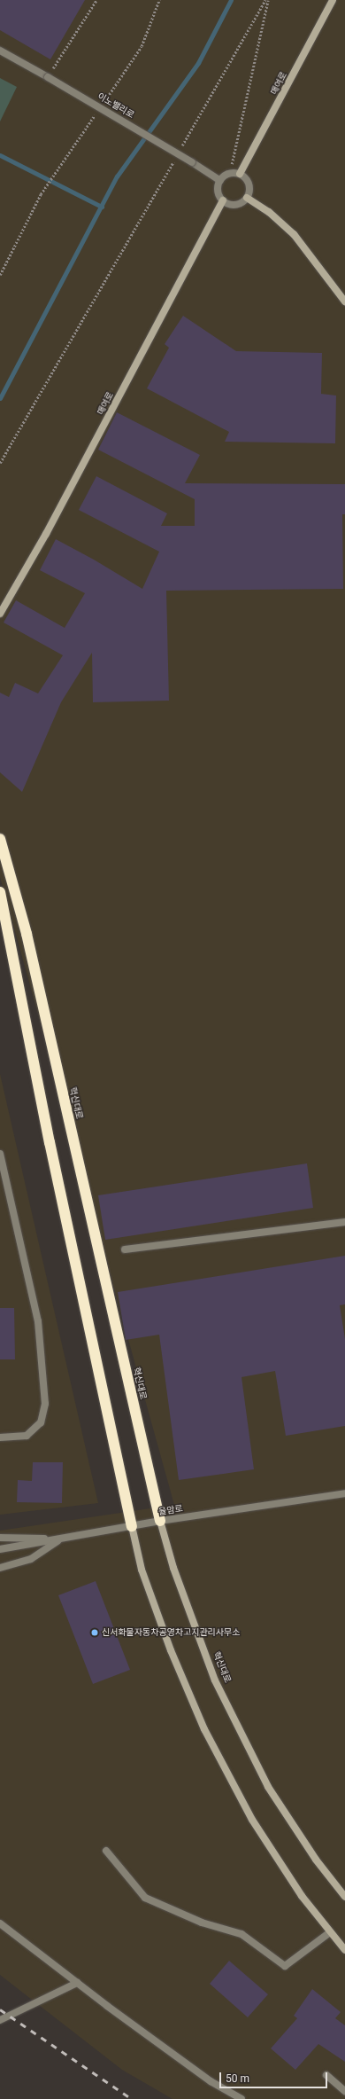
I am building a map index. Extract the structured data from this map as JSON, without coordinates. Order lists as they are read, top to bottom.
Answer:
{
  "streets": {
    "highway": ["혁신대로"],
    "main road": ["매여로"],
    "street": ["이노밸리로", "율암로"]
  },
  "crossings": [
    ["매여로", "이노밸리로"],
    ["혁신대로", "율암로"]
  ],
  "places": ["신서화물자동차공영차고지관리사무소"],
  "scale_bar": "50 m"
}
